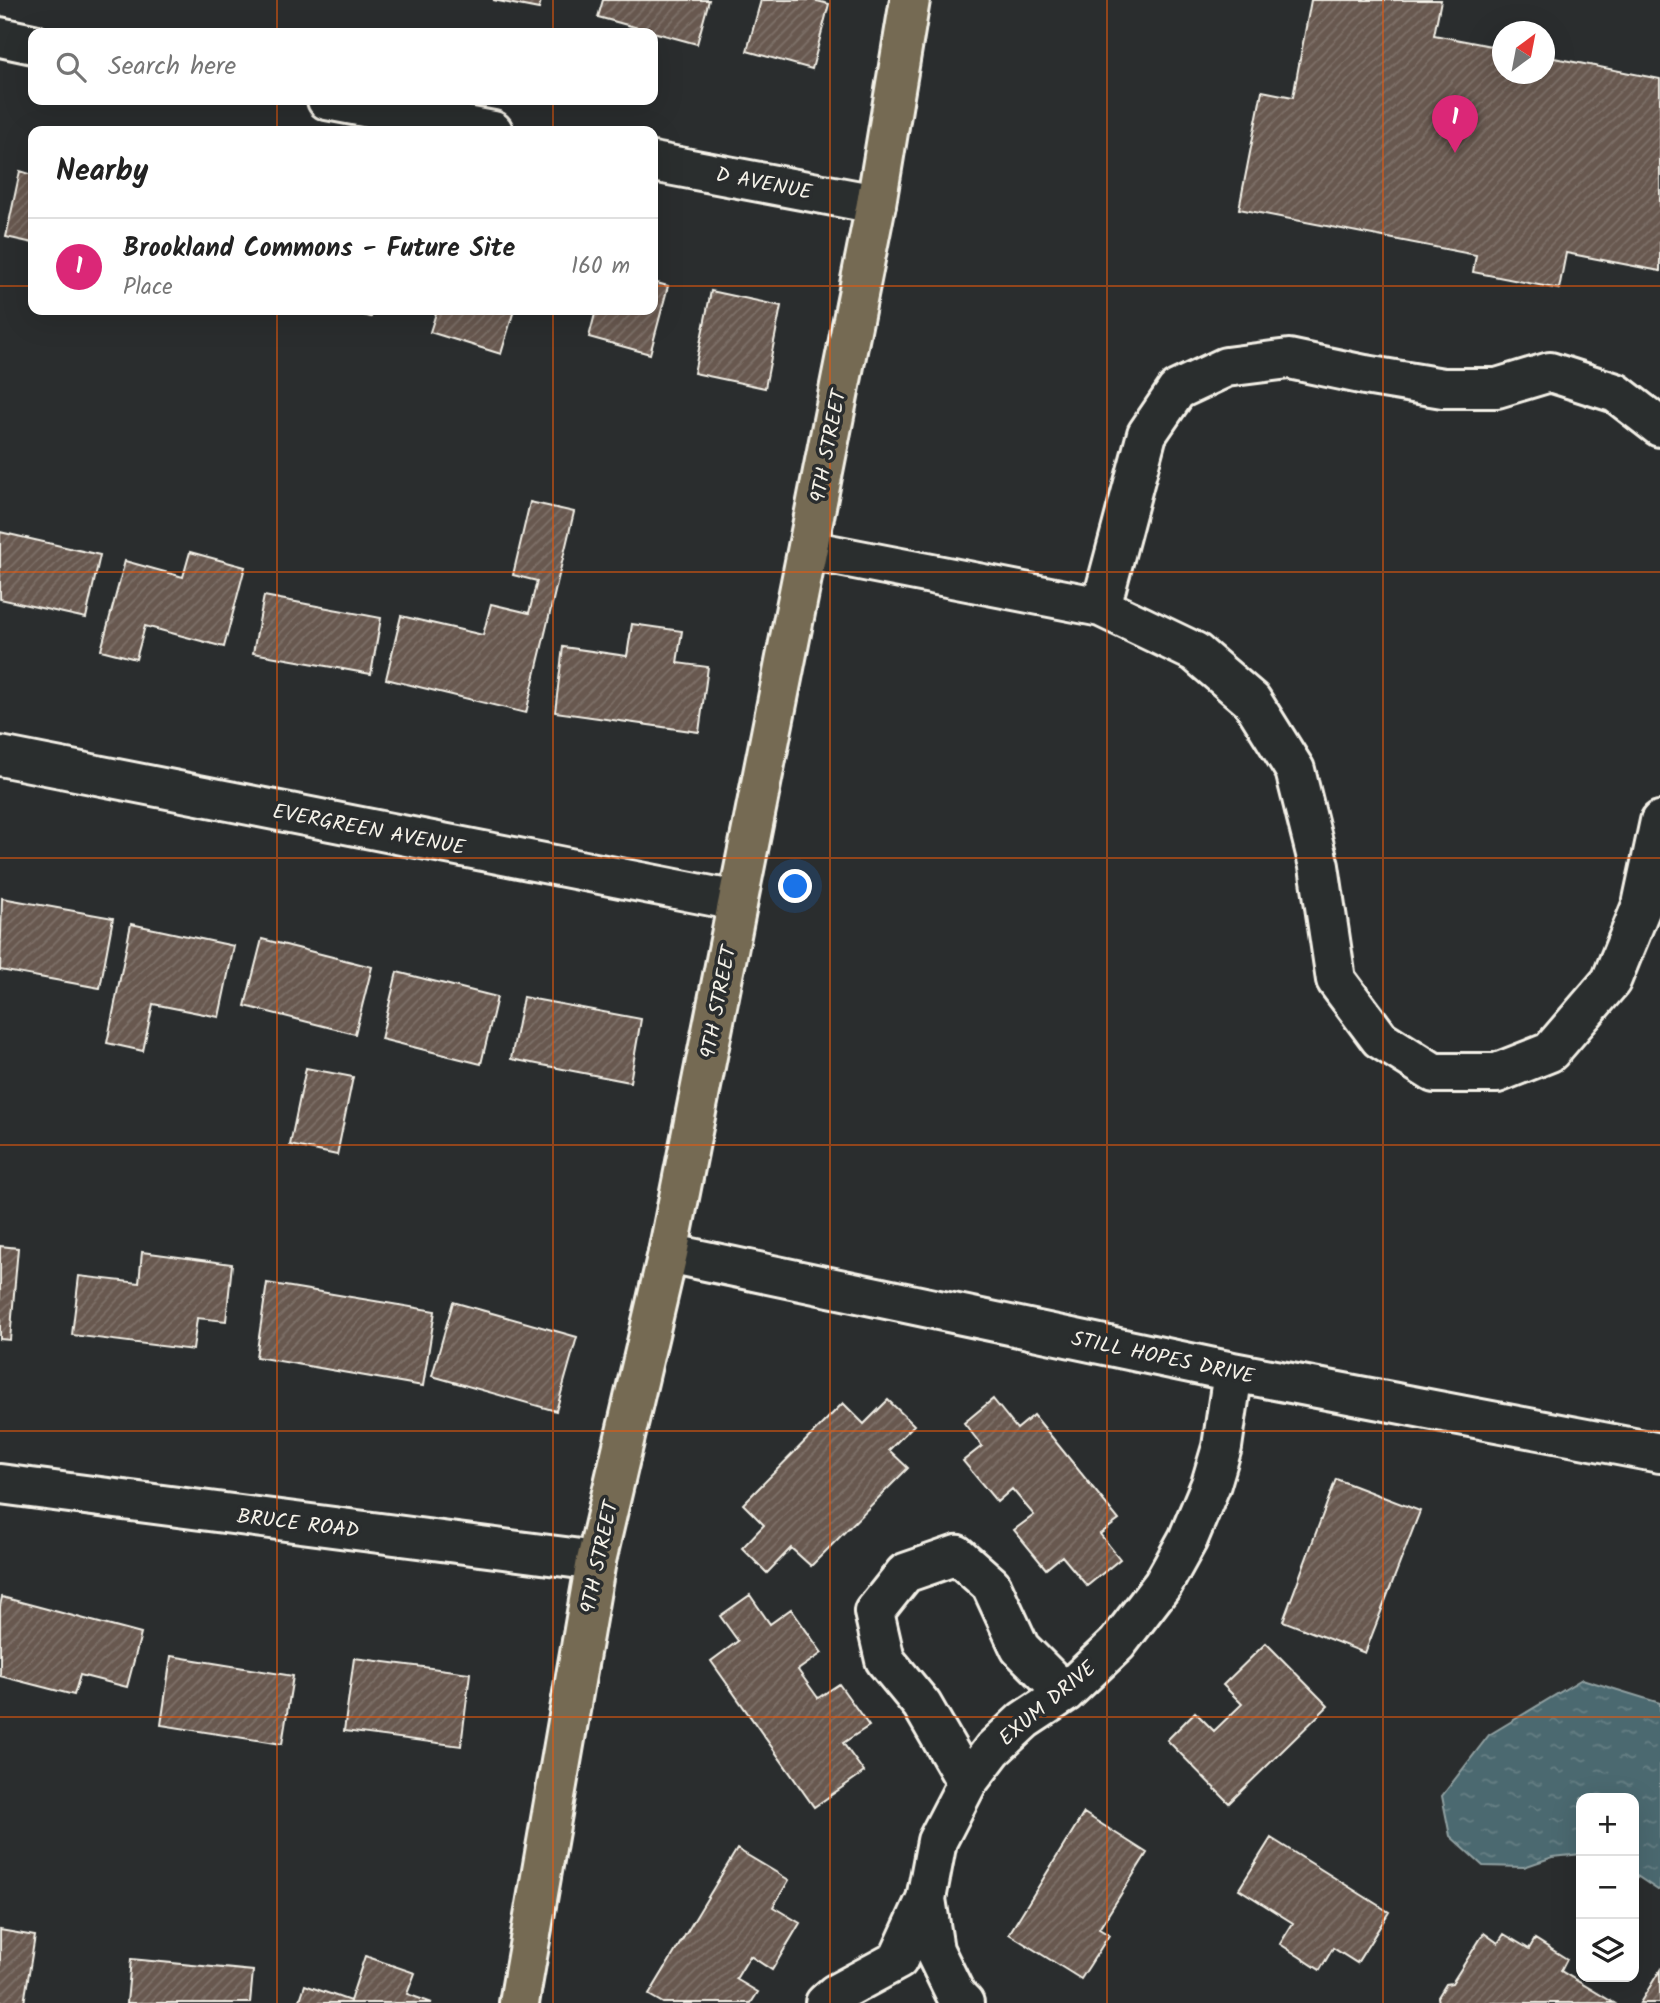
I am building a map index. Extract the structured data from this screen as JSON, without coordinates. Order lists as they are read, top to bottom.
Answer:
{
  "streets": {
    "main road": ["9TH STREET"],
    "street": [
      "D AVENUE",
      "EVERGREEN AVENUE",
      "STILL HOPES DRIVE",
      "BRUCE ROAD",
      "EXUM DRIVE"
    ]
  },
  "crossings": [
    ["D AVENUE", "9TH STREET"],
    ["9TH STREET", "EVERGREEN AVENUE"],
    ["9TH STREET", "STILL HOPES DRIVE"],
    ["9TH STREET", "BRUCE ROAD"],
    ["STILL HOPES DRIVE", "EXUM DRIVE"]
  ],
  "north": "top right",
  "page": {
    "search": "Search here",
    "pins": "1",
    "heading": "Nearby",
    "list": [
      {
        "mark": "1",
        "name": "Brookland Commons - Future Site",
        "note": "Place",
        "value": "160 m"
      }
    ],
    "map_buttons": ["+", "−"]
  }
}
